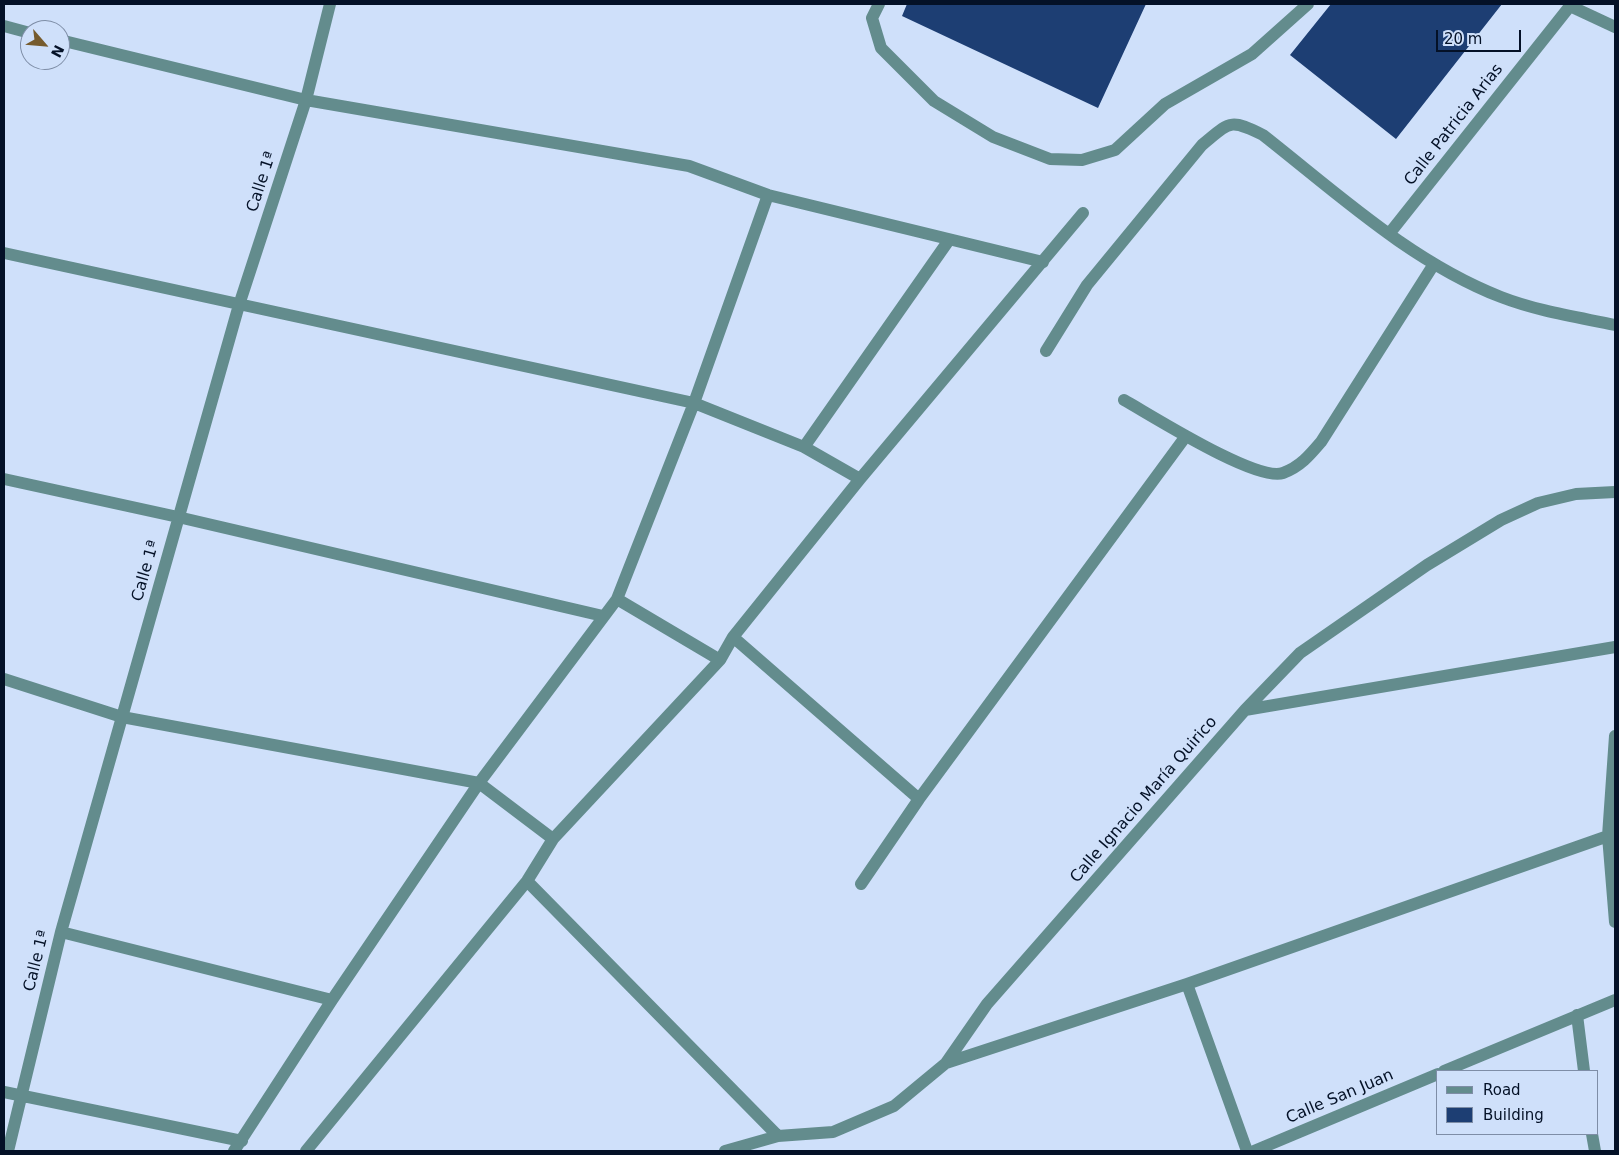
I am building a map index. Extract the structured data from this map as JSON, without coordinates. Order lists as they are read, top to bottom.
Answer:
{
  "streets": {
    "street": [
      "Calle Patricia Arias",
      "Calle 1ª",
      "Calle Ignacio María Quirico",
      "Calle San Juan"
    ]
  },
  "legend": ["Road", "Building"],
  "scale_bar": "20 m",
  "north": "bottom right"
}
